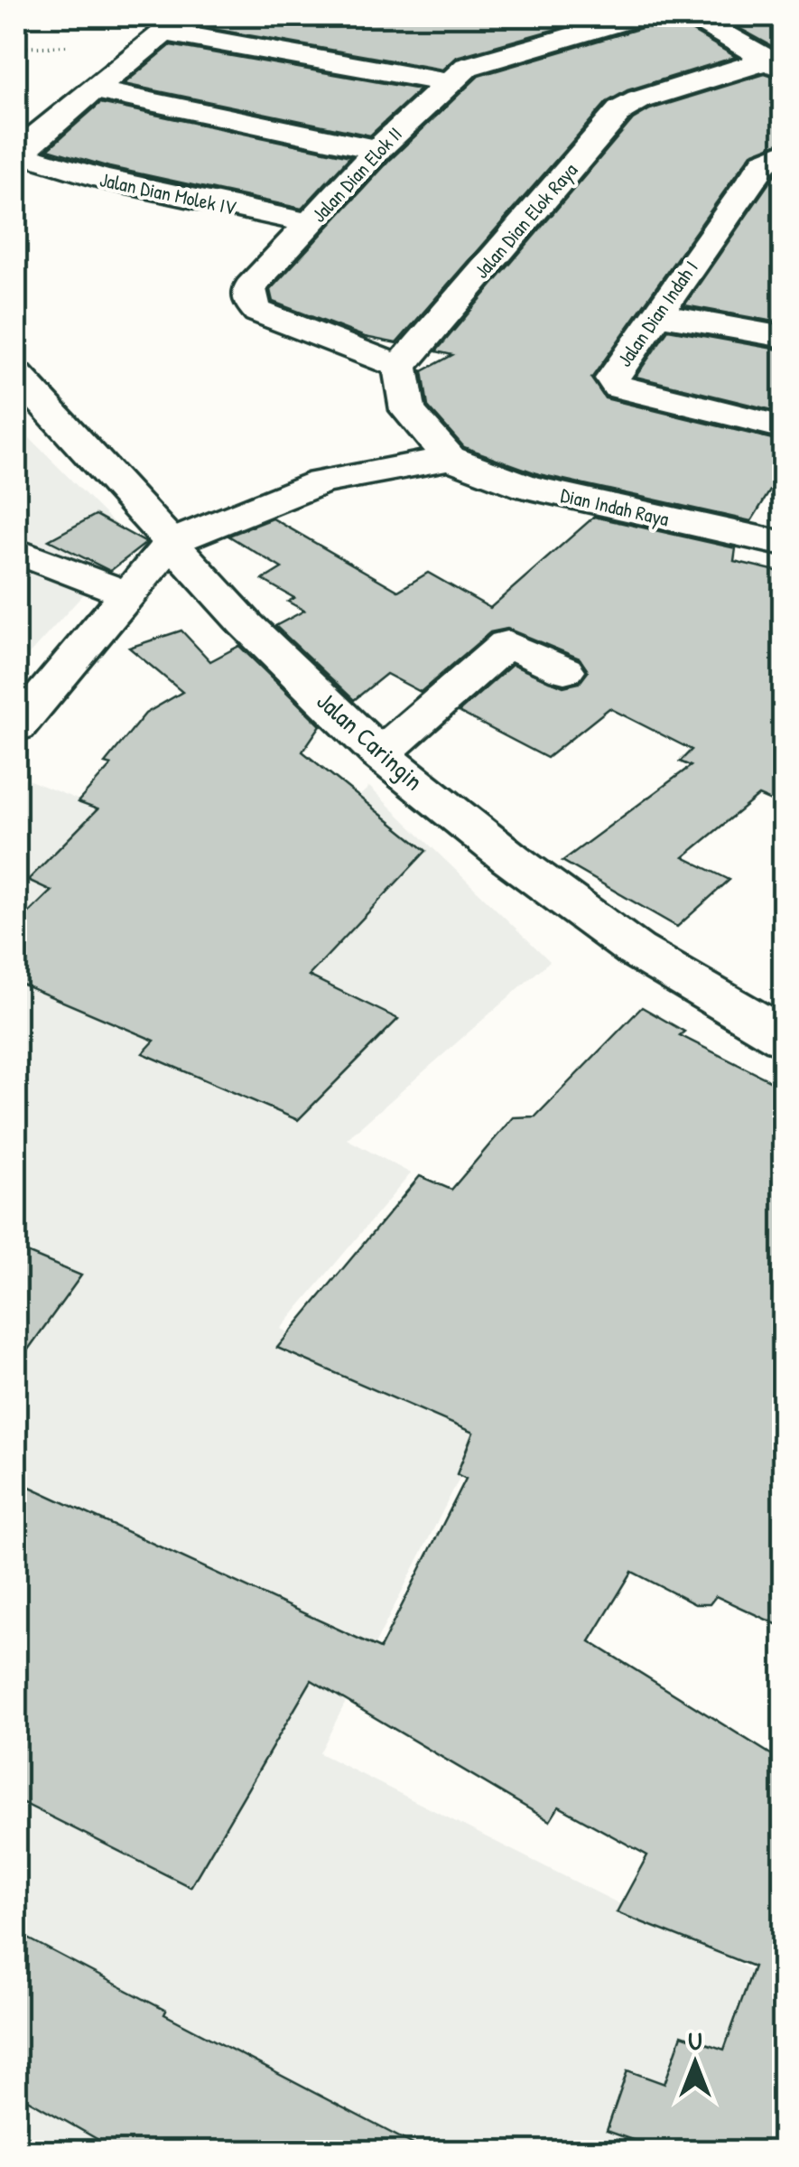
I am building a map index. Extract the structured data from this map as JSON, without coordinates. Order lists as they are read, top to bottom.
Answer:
{
  "streets": {
    "street": [
      "Jalan Dian Elok II",
      "Jalan Dian Molek IV",
      "Jalan Dian Elok Raya",
      "Jalan Dian Indah I",
      "Dian Indah Raya",
      "Jalan Caringin"
    ]
  },
  "crossings": [
    ["Jalan Dian Elok II", "Jalan Dian Molek IV"],
    ["Jalan Dian Elok II", "Jalan Dian Elok Raya"]
  ],
  "north": "top"
}
